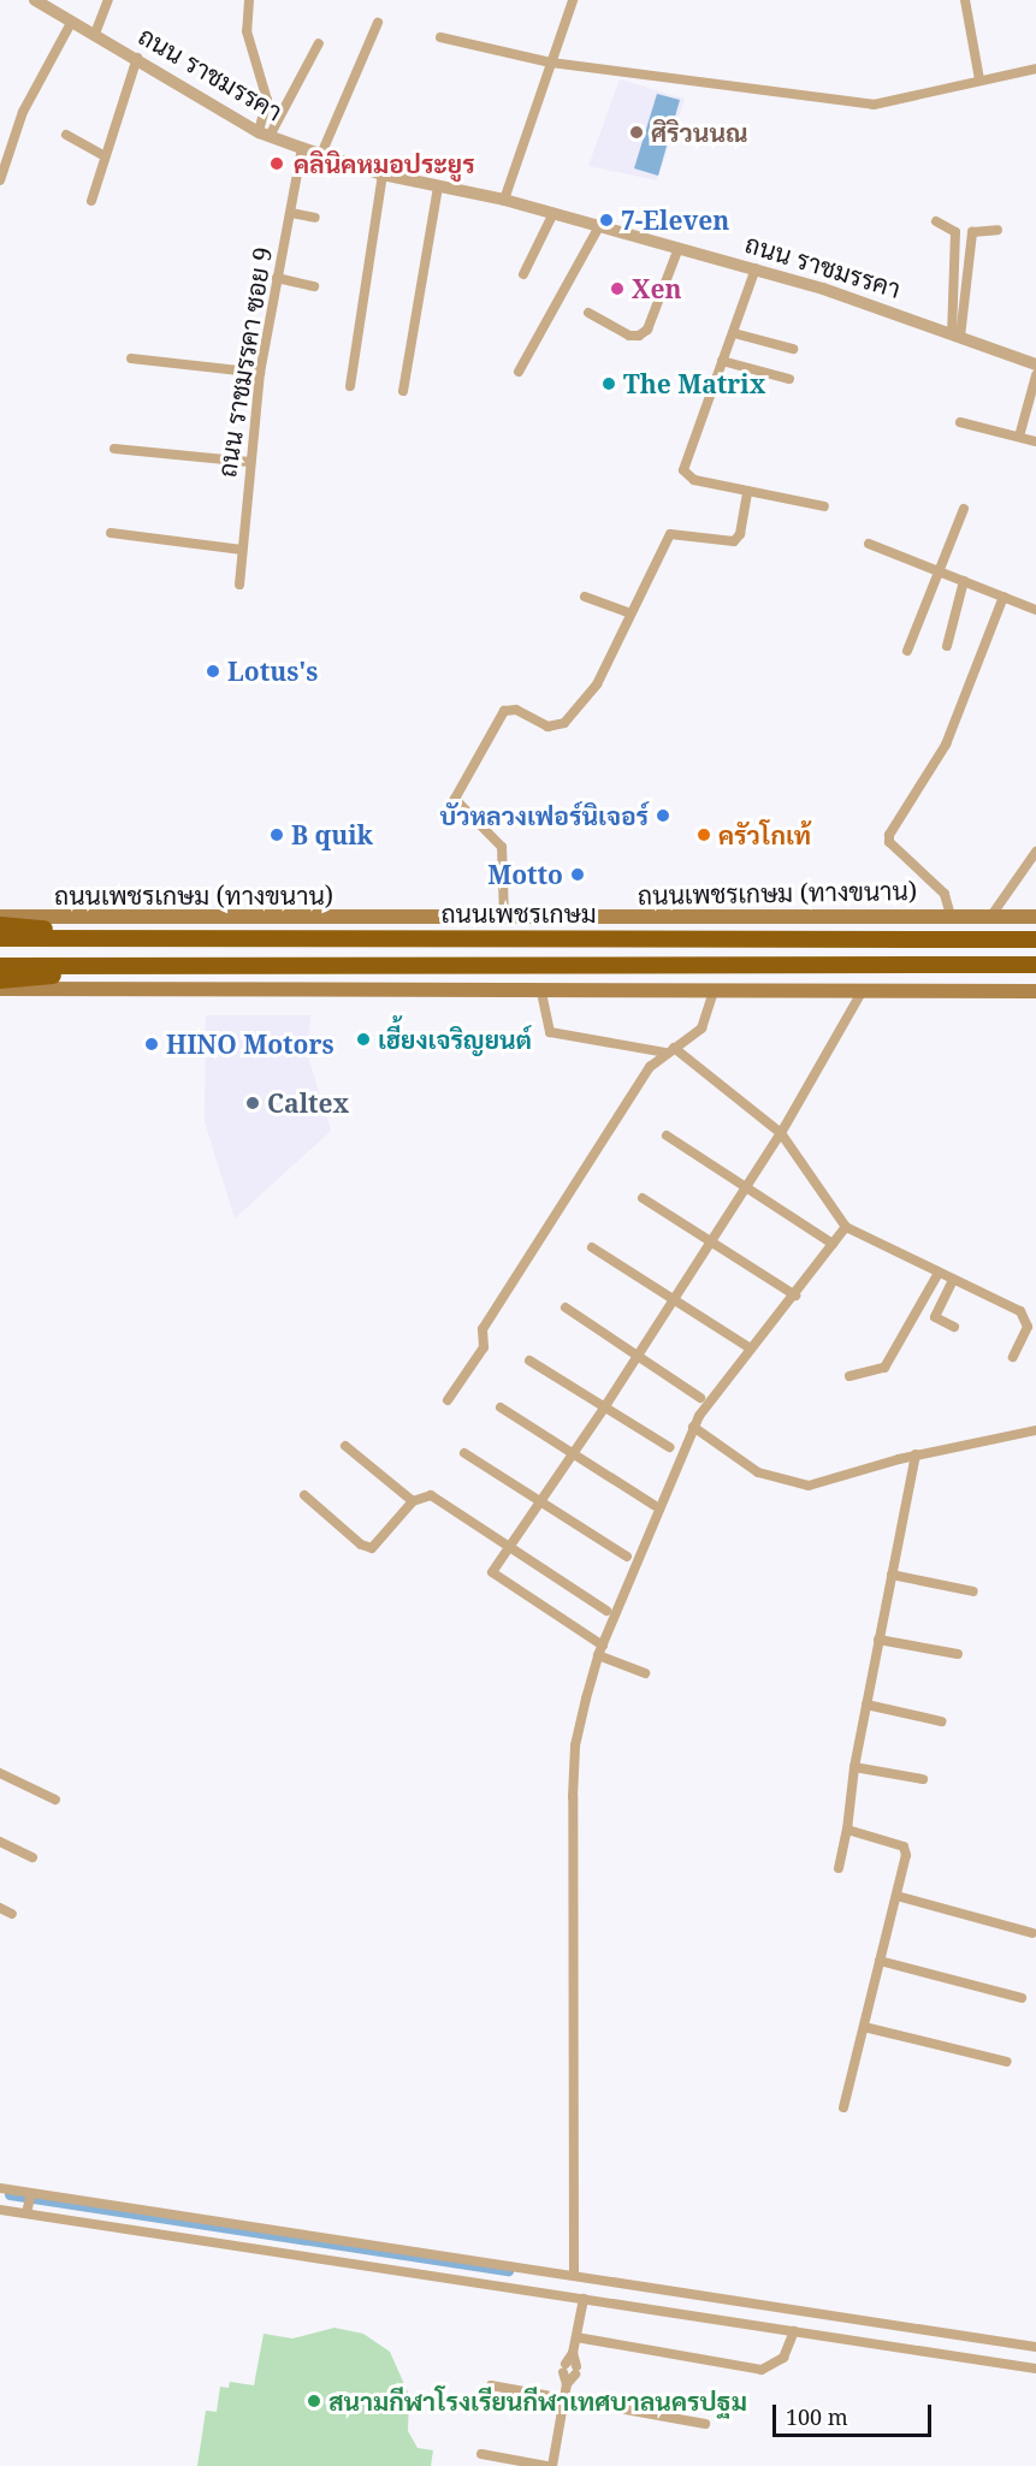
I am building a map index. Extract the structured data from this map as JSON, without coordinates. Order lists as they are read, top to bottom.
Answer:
{
  "streets": {
    "highway": ["ถนนเพชรเกษม"],
    "main road": ["ถนนเพชรเกษม (ทางขนาน)"],
    "street": ["ถนน ราชมรรคา", "ถนน ราชมรรคา ซอย 9"]
  },
  "crossings": [
    ["ถนน ราชมรรคา", "ถนน ราชมรรคา ซอย 9"]
  ],
  "places": [
    "ศิริวนนณ",
    "คลินิคหมอประยูร",
    "7-Eleven",
    "Xen",
    "The Matrix",
    "Lotus's",
    "บัวหลวงเฟอร์นิเจอร์",
    "B quik",
    "ครัวโกเท้",
    "Motto",
    "เฮี้ยงเจริญยนต์",
    "HINO Motors",
    "Caltex",
    "สนามกีฬาโรงเรียนกีฬาเทศบาลนครปฐม"
  ],
  "scale_bar": "100 m"
}
